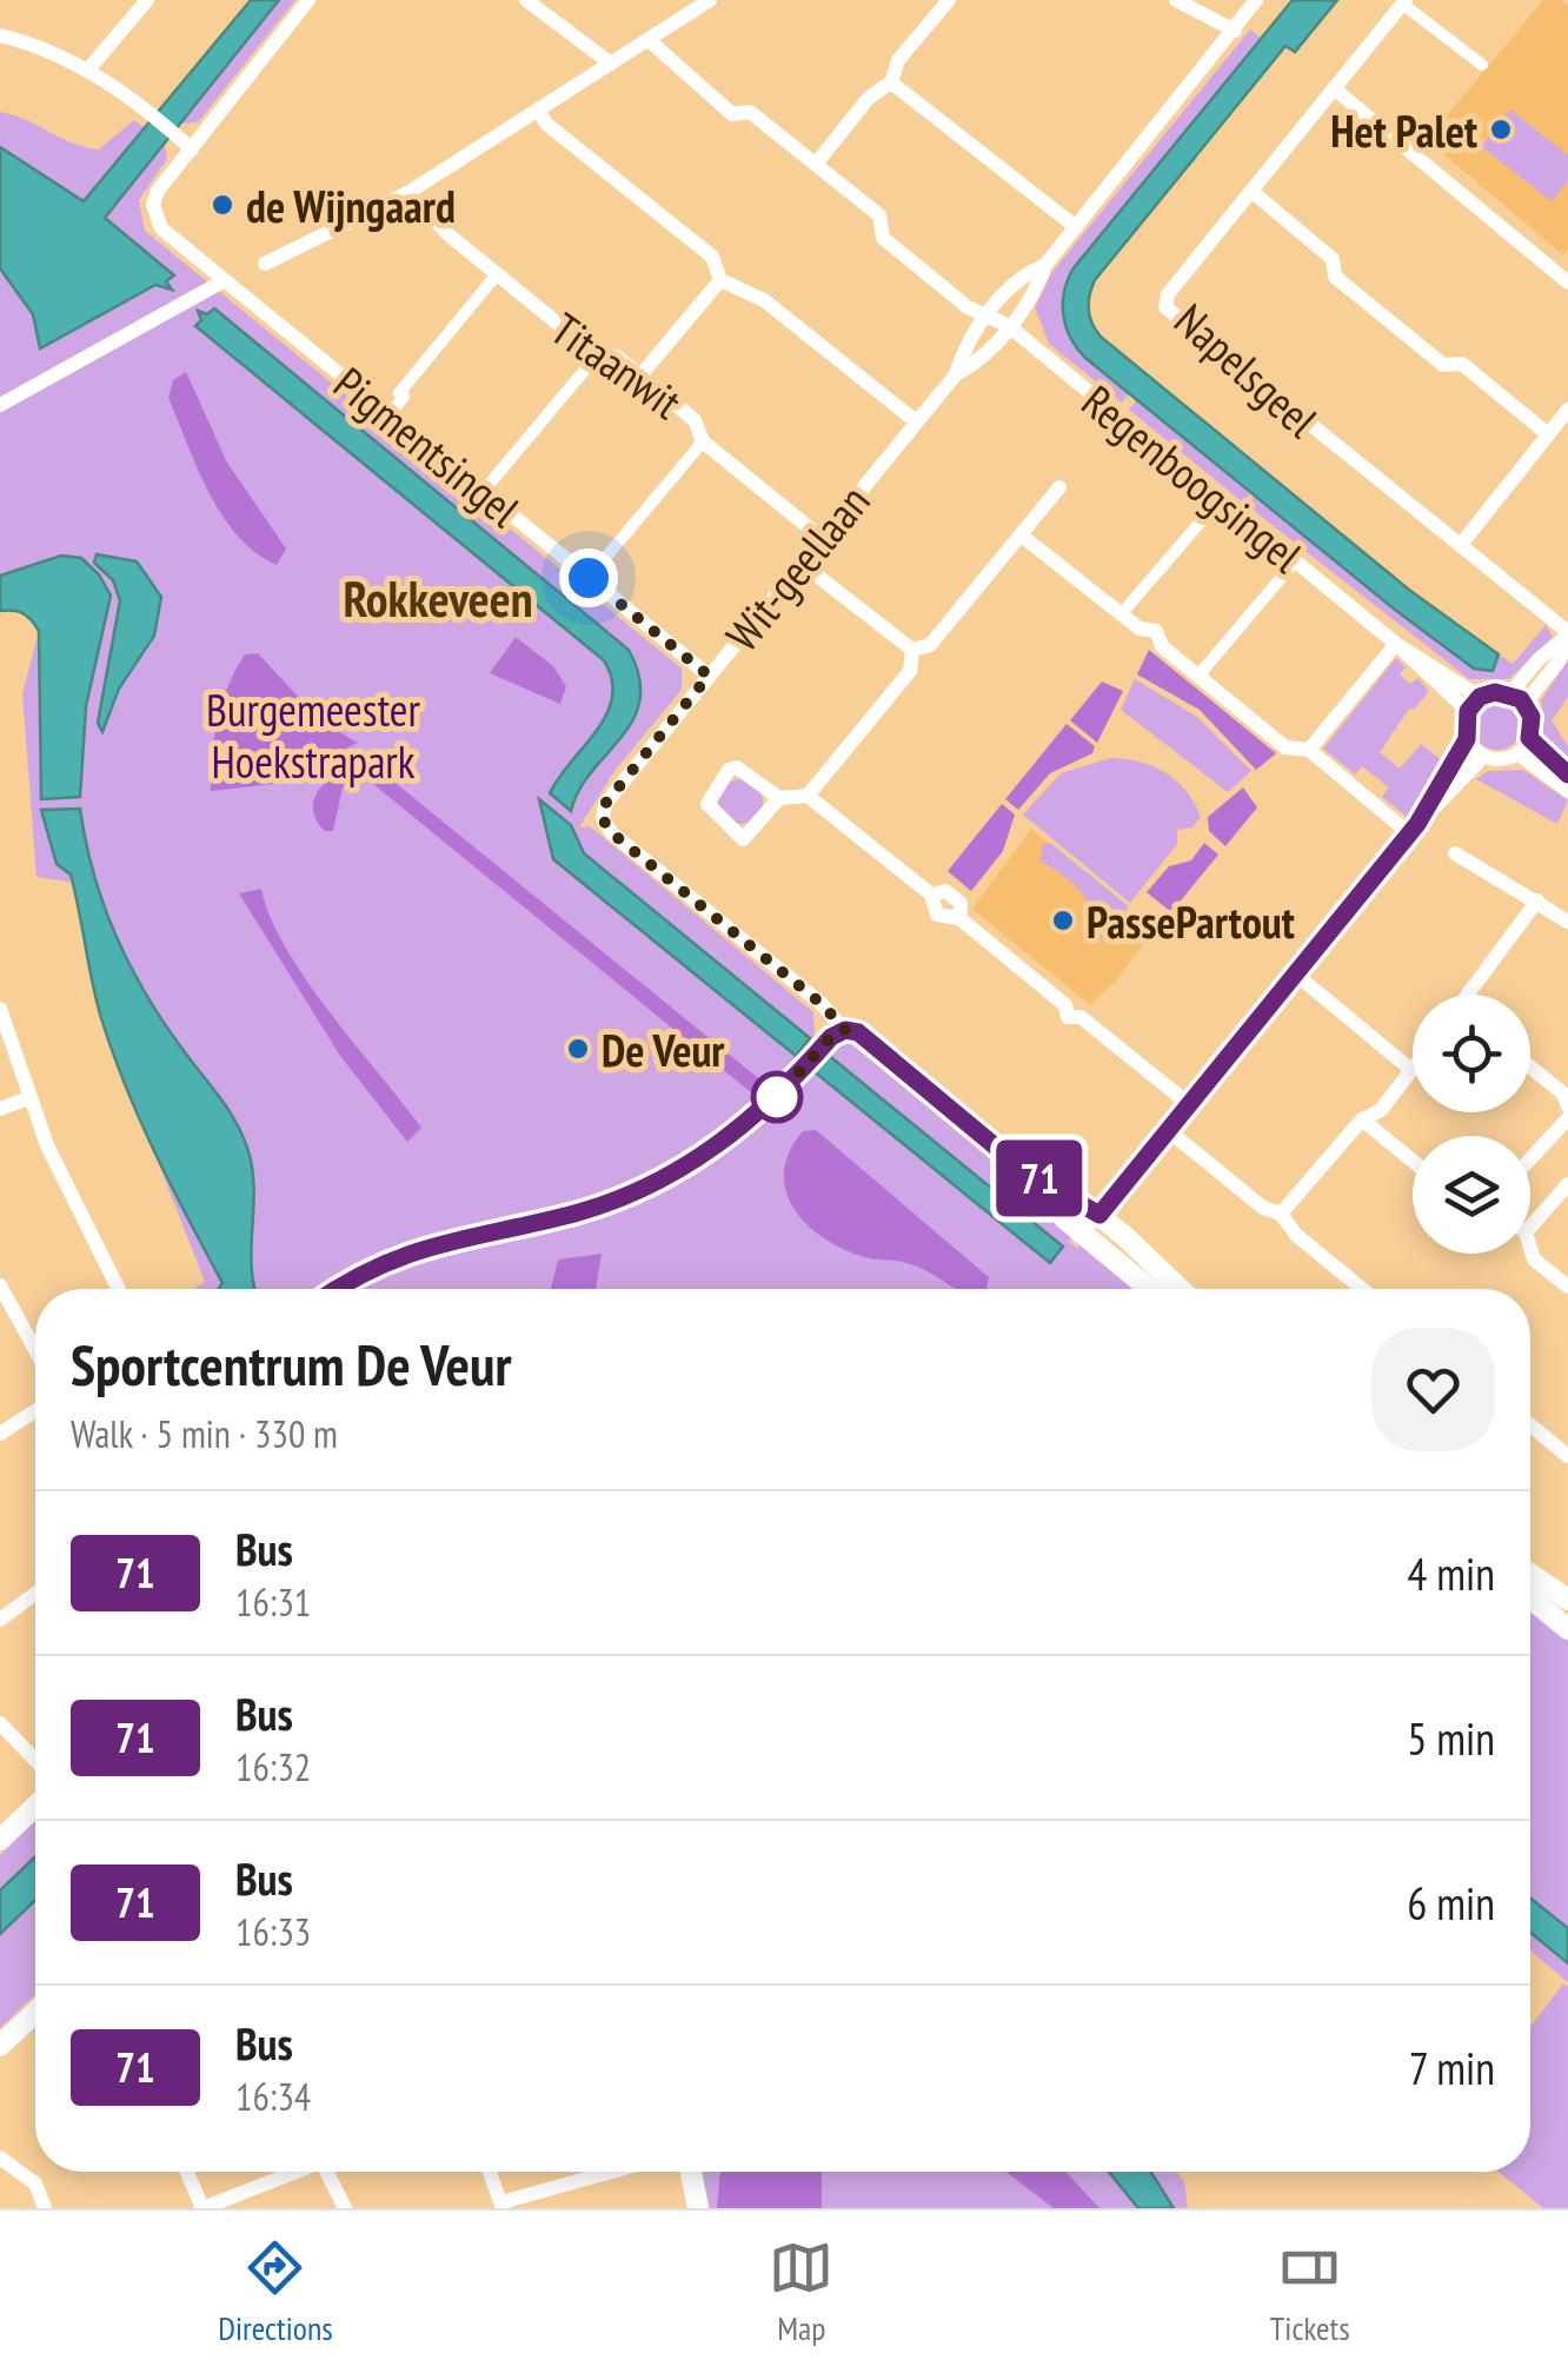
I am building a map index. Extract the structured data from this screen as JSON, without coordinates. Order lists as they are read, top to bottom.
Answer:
{
  "streets": {
    "street": [
      "Titaanwit",
      "Napelsgeel",
      "Pigmentsingel",
      "Regenboogsingel",
      "Wit-geellaan"
    ]
  },
  "crossings": [
    ["Titaanwit", "Wit-geellaan"],
    ["Pigmentsingel", "Wit-geellaan"],
    ["Regenboogsingel", "Wit-geellaan"]
  ],
  "districts": ["Rokkeveen"],
  "parks": ["Burgemeester Hoekstrapark"],
  "places": [
    "Het Palet",
    "de Wijngaard",
    "PassePartout",
    "De Veur"
  ],
  "lines": ["bus line 71"],
  "page": {
    "on_map": "71",
    "heading": ["Sportcentrum De Veur", "Walk · 5 min · 330 m"],
    "list": [
      {
        "mark": "71",
        "name": "Bus",
        "note": "16:31",
        "value": "4 min"
      },
      {
        "mark": "71",
        "name": "Bus",
        "note": "16:32",
        "value": "5 min"
      },
      {
        "mark": "71",
        "name": "Bus",
        "note": "16:33",
        "value": "6 min"
      },
      {
        "mark": "71",
        "name": "Bus",
        "note": "16:34",
        "value": "7 min"
      }
    ],
    "tabs": ["Directions", "Map", "Tickets"]
  }
}
